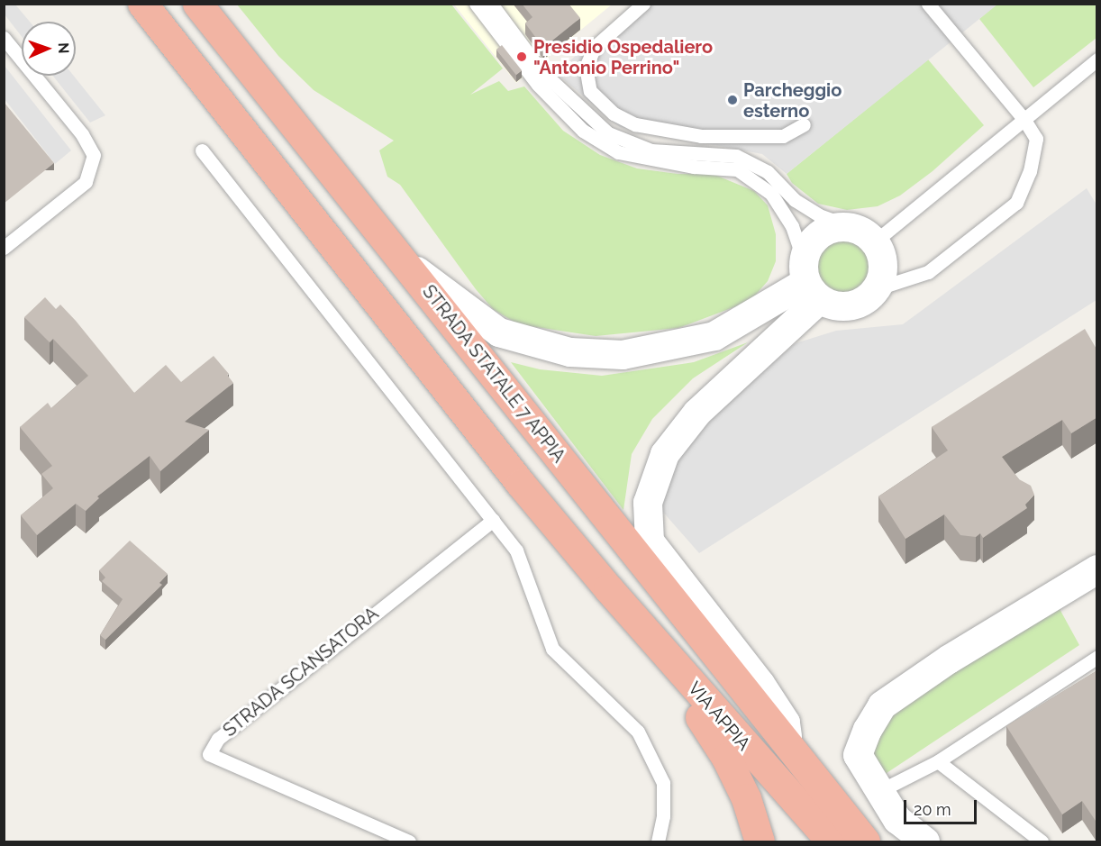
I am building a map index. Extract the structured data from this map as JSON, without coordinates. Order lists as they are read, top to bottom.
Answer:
{
  "streets": {
    "highway": ["STRADA STATALE 7 APPIA", "VIA APPIA"],
    "lane": ["STRADA SCANSATORA"]
  },
  "places": ["Presidio Ospedaliero \"Antonio Perrino\"", "Parcheggio esterno"],
  "scale_bar": "20 m",
  "north": "right"
}
